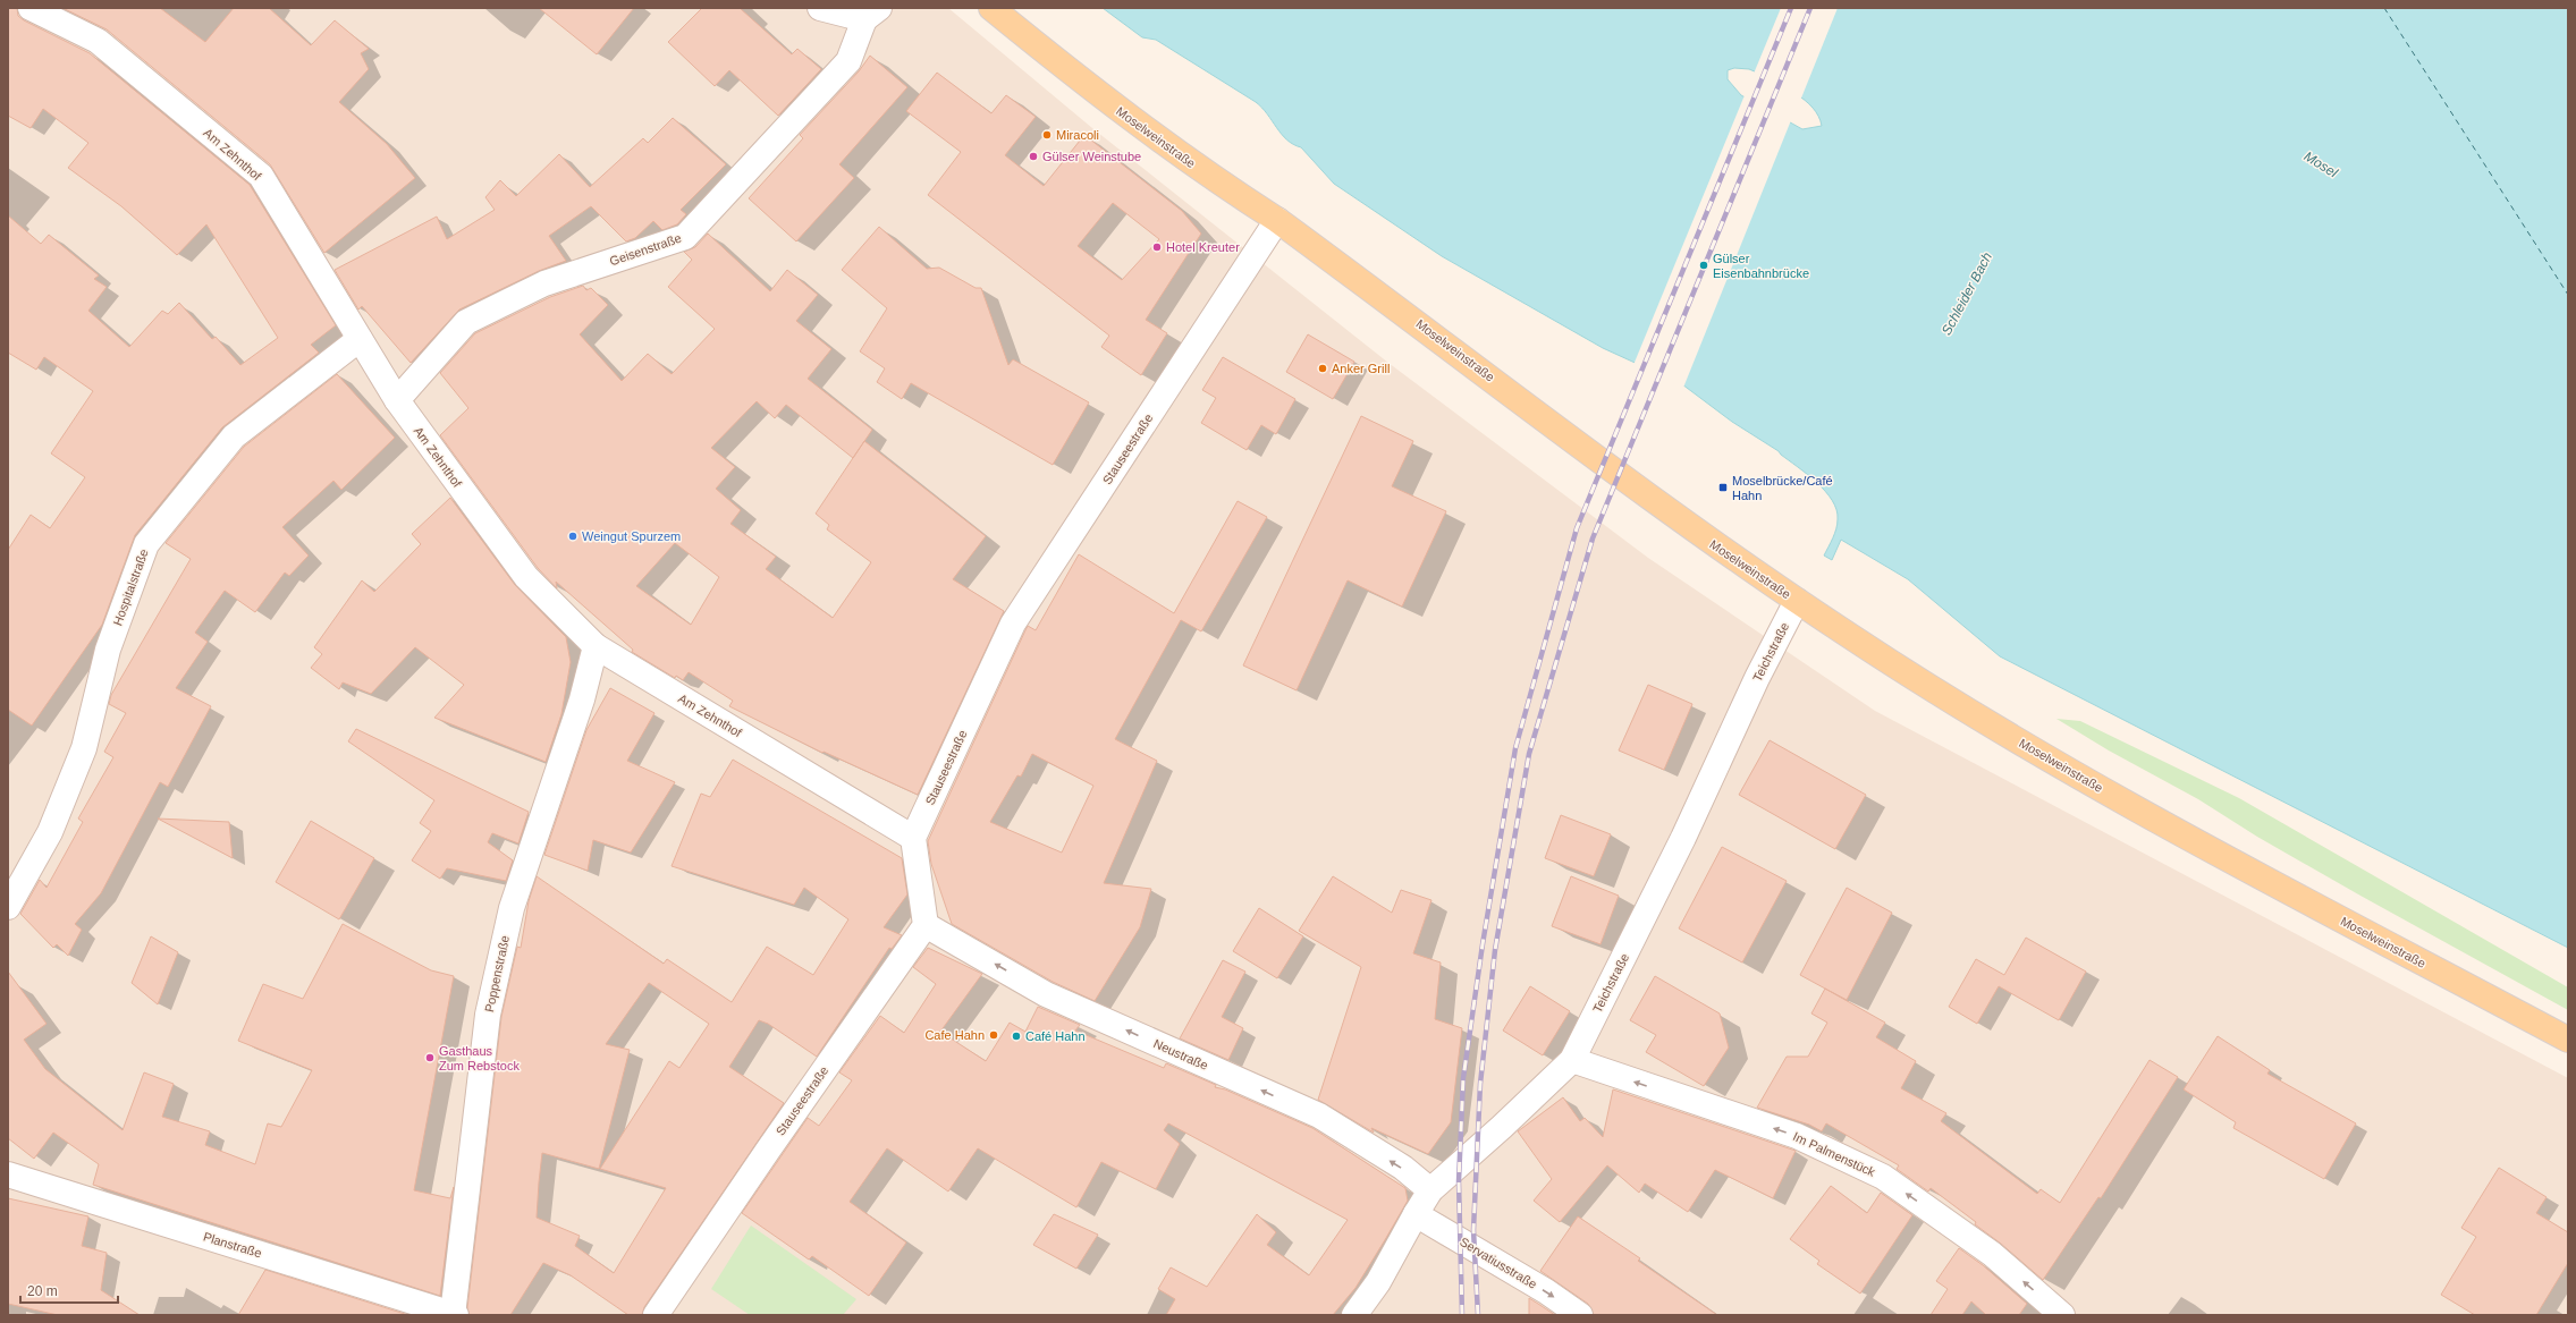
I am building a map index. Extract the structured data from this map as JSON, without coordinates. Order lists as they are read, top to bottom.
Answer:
{
  "streets": {
    "main road": ["Moselweinstraße"],
    "street": [
      "Am Zehnthof",
      "Geisenstraße",
      "Stauseestraße",
      "Hospitalstraße",
      "Teichstraße",
      "Poppenstraße",
      "Neustraße",
      "Im Palmenstück",
      "Planstraße",
      "Servatiusstraße"
    ]
  },
  "crossings": [
    ["Moselweinstraße", "Stauseestraße"],
    ["Moselweinstraße", "Teichstraße"],
    ["Am Zehnthof", "Geisenstraße"],
    ["Am Zehnthof", "Stauseestraße"],
    ["Am Zehnthof", "Hospitalstraße"],
    ["Am Zehnthof", "Poppenstraße"],
    ["Stauseestraße", "Neustraße"],
    ["Teichstraße", "Neustraße"],
    ["Teichstraße", "Im Palmenstück"],
    ["Teichstraße", "Servatiusstraße"],
    ["Poppenstraße", "Planstraße"]
  ],
  "one_way": ["Neustraße", "Im Palmenstück", "Servatiusstraße"],
  "water": ["Mosel", "Schleider Bach"],
  "places": {
    "other": [
      "Miracoli",
      "Gülser Weinstube",
      "Hotel Kreuter",
      "Gülser Eisenbahnbrücke",
      "Anker Grill",
      "Weingut Spurzem",
      "Cafe Hahn",
      "Café Hahn",
      "Gasthaus Zum Rebstock"
    ],
    "transit": ["Moselbrücke/Café Hahn"]
  },
  "scale_bar": "20 m"
}
